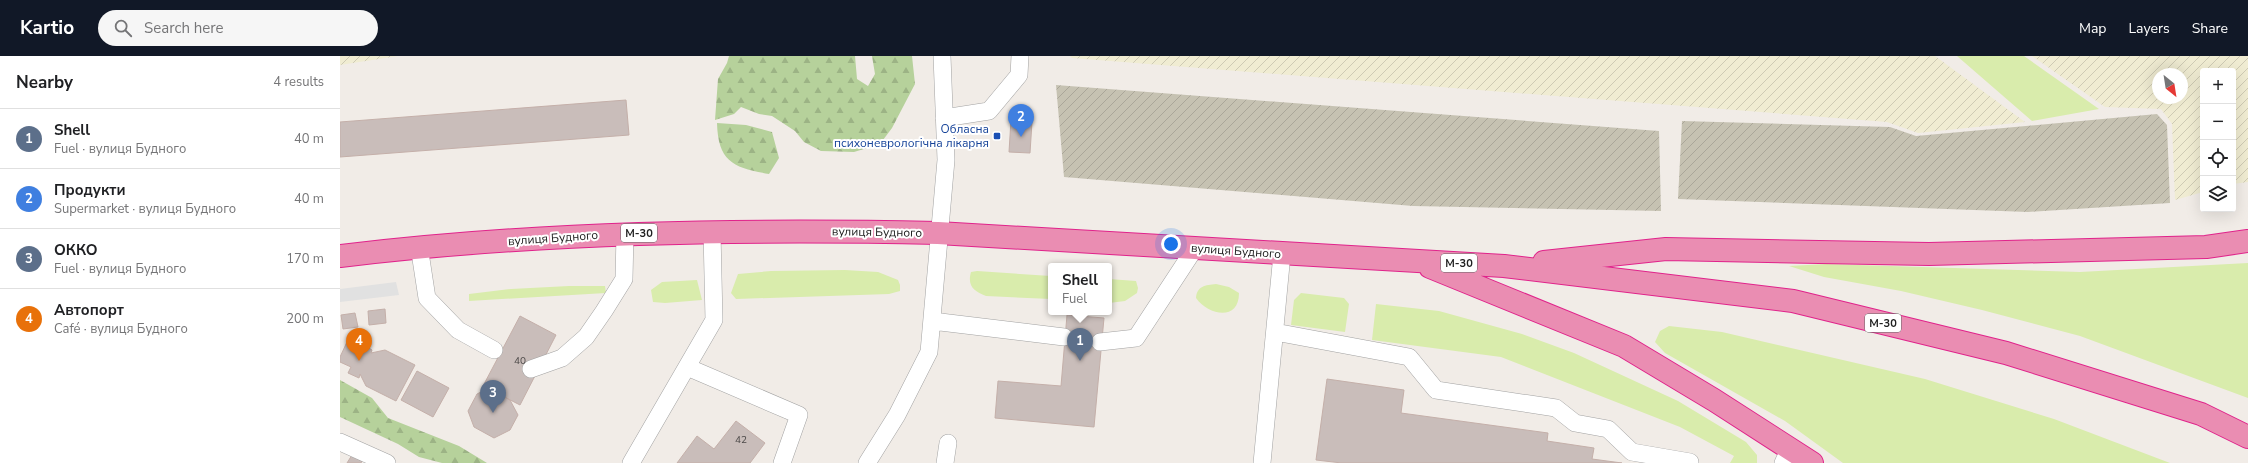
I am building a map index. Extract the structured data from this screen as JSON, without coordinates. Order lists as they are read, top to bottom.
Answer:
{
  "streets": {
    "highway": ["вулиця Будного", "М-30"]
  },
  "crossings": [
    ["вулиця Будного", "М-30"]
  ],
  "places": {
    "transit": ["Обласна психоневрологічна лікарня"]
  },
  "house_numbers": ["40", "42"],
  "north": "bottom right",
  "page": {
    "header": "Kartio",
    "search": "Search here",
    "nav": ["Map", "Layers", "Share"],
    "heading": ["Nearby", "4 results"],
    "map_buttons": ["+", "−"],
    "pins": [
      "2",
      "1",
      "4",
      "3"
    ],
    "list": [
      {
        "mark": "1",
        "name": "Shell",
        "note": "Fuel · вулиця Будного",
        "value": "40 m"
      },
      {
        "mark": "2",
        "name": "Продукти",
        "note": "Supermarket · вулиця Будного",
        "value": "40 m"
      },
      {
        "mark": "3",
        "name": "ОККО",
        "note": "Fuel · вулиця Будного",
        "value": "170 m"
      },
      {
        "mark": "4",
        "name": "Автопорт",
        "note": "Café · вулиця Будного",
        "value": "200 m"
      }
    ],
    "popup": ["Shell", "Fuel"]
  }
}
